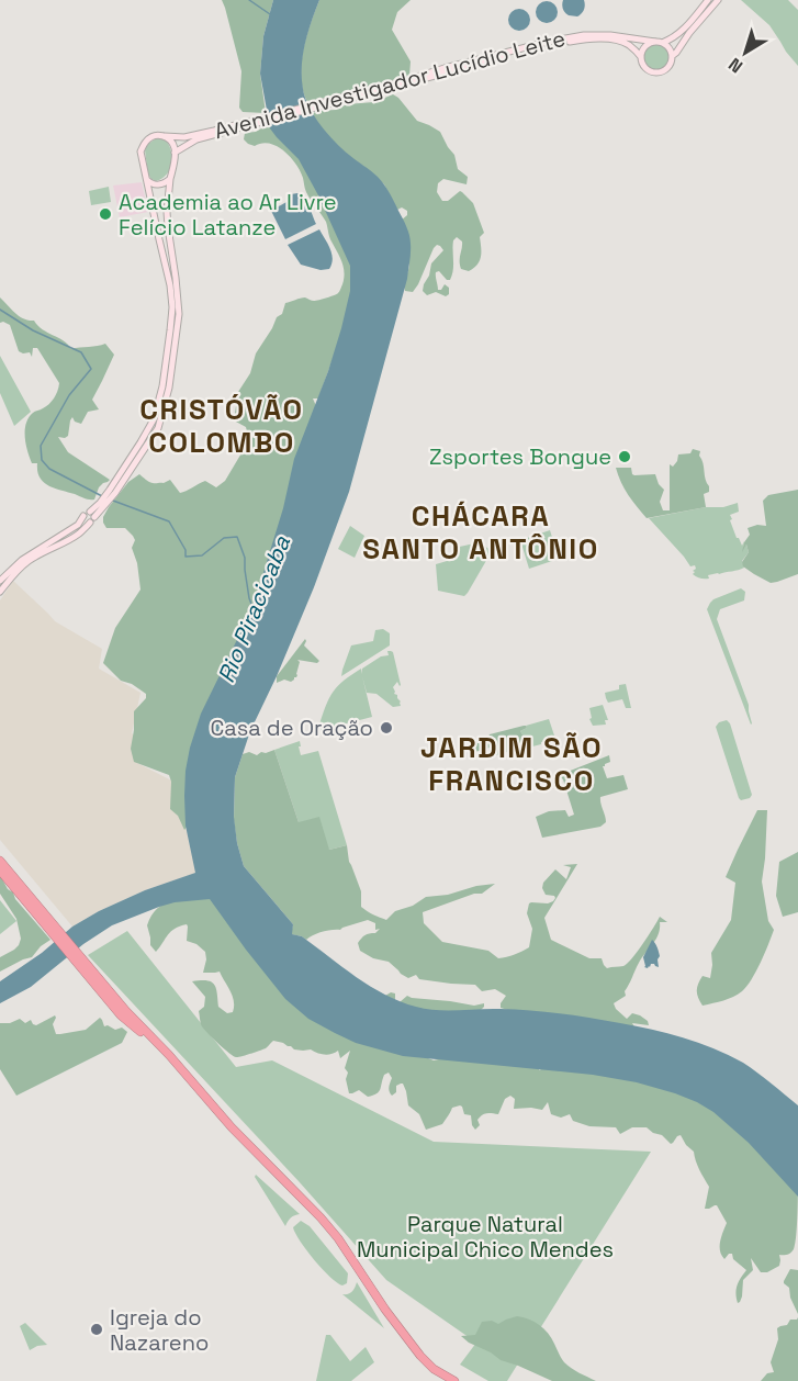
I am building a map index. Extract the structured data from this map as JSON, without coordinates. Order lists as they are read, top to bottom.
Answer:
{
  "streets": {
    "main road": ["Avenida Investigador Lucídio Leite"]
  },
  "districts": ["CRISTÓVÃO COLOMBO", "CHÁCARA SANTO ANTÔNIO", "JARDIM SÃO FRANCISCO"],
  "water": ["Rio Piracicaba"],
  "parks": ["Parque Natural Municipal Chico Mendes"],
  "places": [
    "Academia ao Ar Livre Felício Latanze",
    "Zsportes Bongue",
    "Casa de Oração",
    "Igreja do Nazareno"
  ],
  "north": "bottom left"
}
